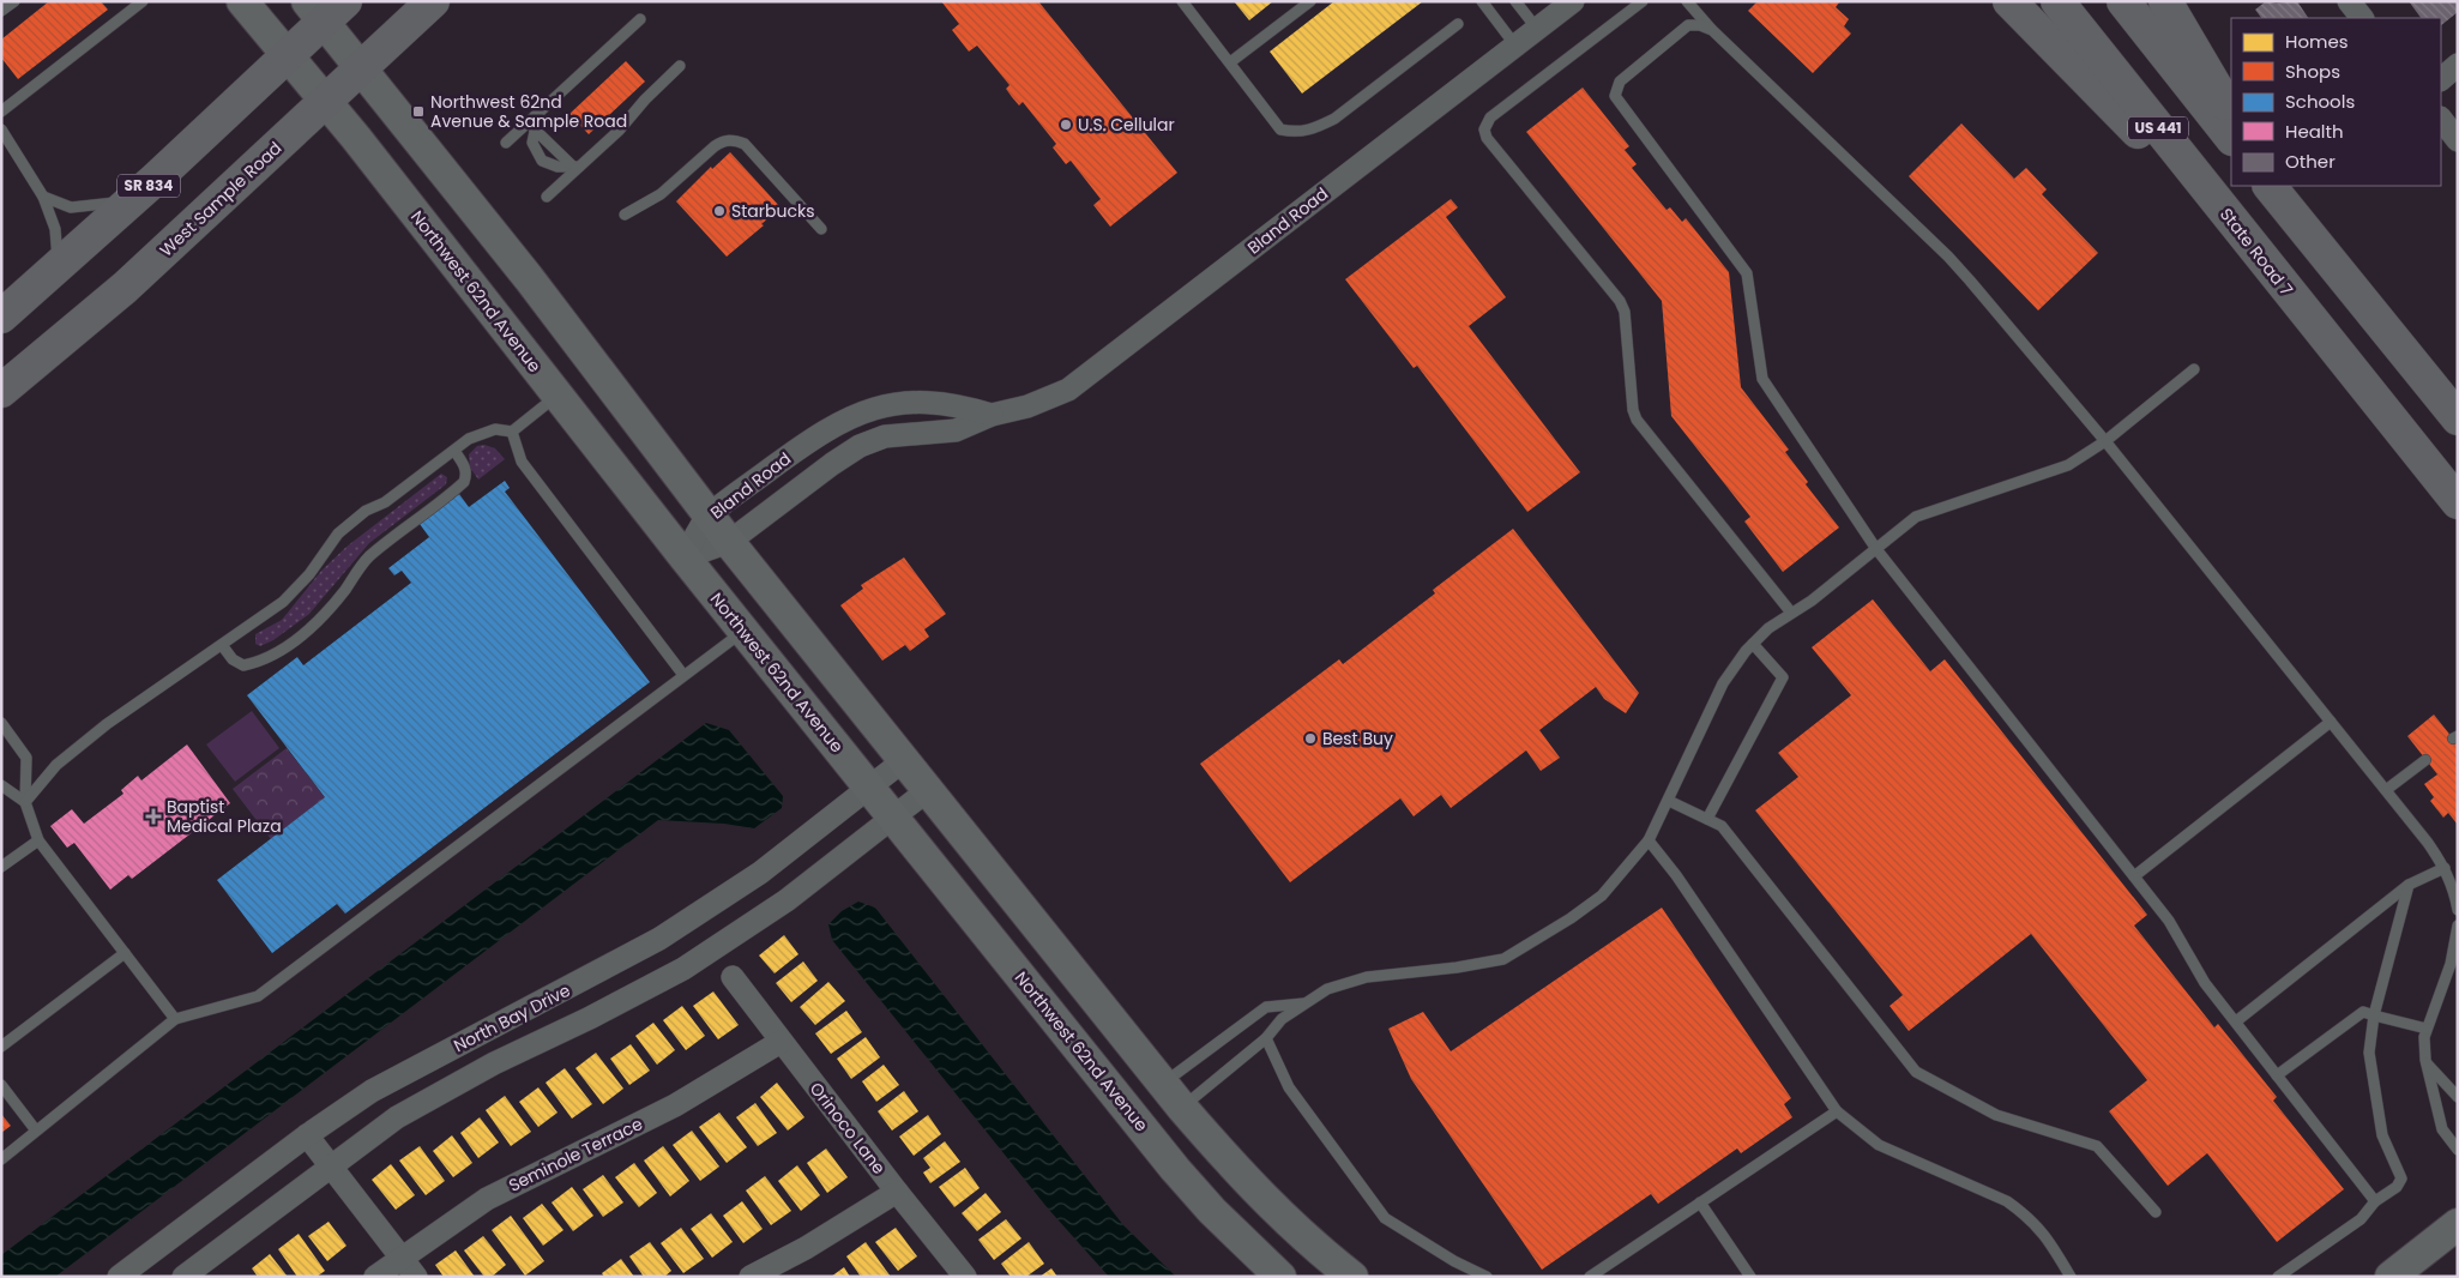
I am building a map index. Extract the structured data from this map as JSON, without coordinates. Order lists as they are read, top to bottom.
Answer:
{
  "streets": {
    "main road": [
      "US 441",
      "SR 834",
      "West Sample Road",
      "State Road 7"
    ],
    "street": [
      "Bland Road",
      "Northwest 62nd Avenue",
      "North Bay Drive",
      "Orinoco Lane",
      "Seminole Terrace"
    ]
  },
  "crossings": [
    ["SR 834", "Northwest 62nd Avenue"],
    ["West Sample Road", "Northwest 62nd Avenue"],
    ["Bland Road", "Northwest 62nd Avenue"],
    ["Northwest 62nd Avenue", "North Bay Drive"],
    ["Orinoco Lane", "Seminole Terrace"]
  ],
  "places": {
    "transit": ["Northwest 62nd Avenue & Sample Road"],
    "other": ["U.S. Cellular", "Starbucks", "Best Buy"],
    "health": ["Baptist Medical Plaza"]
  },
  "legend": [
    "Homes",
    "Shops",
    "Schools",
    "Health",
    "Other"
  ]
}
